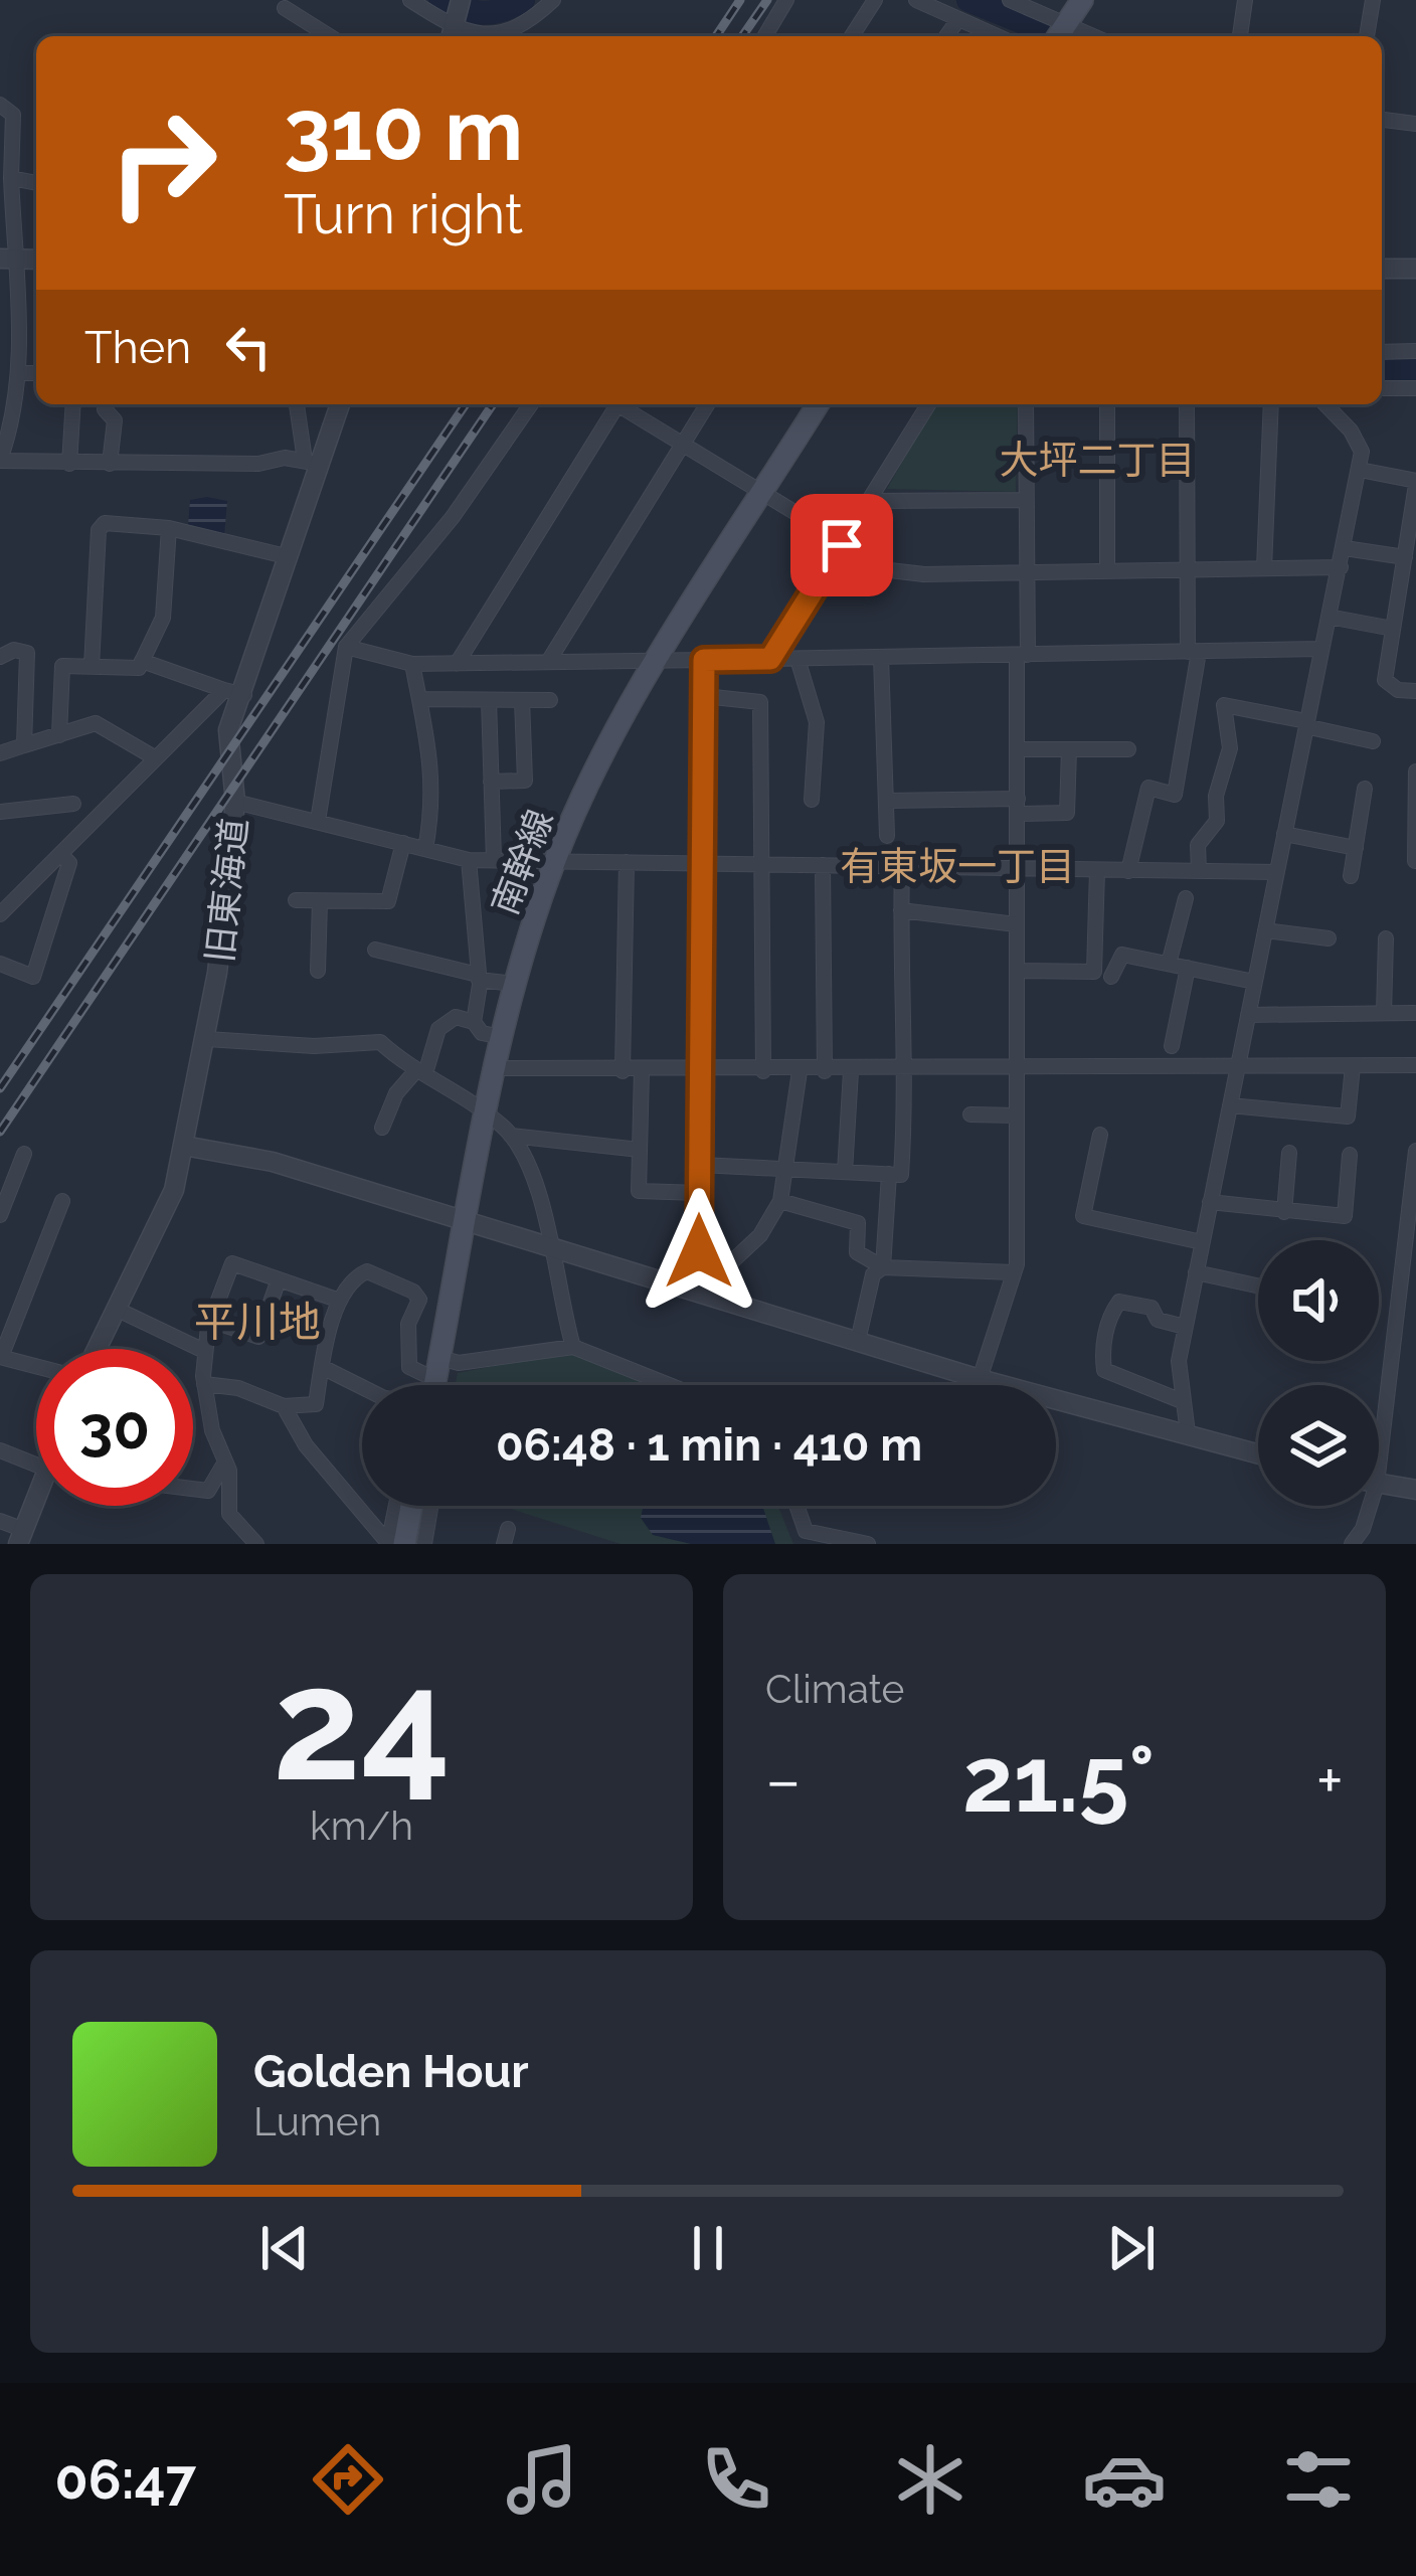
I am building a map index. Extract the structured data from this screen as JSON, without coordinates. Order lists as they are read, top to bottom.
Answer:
{
  "streets": {
    "main road": ["南幹線"],
    "street": ["旧東海道"]
  },
  "districts": ["大坪二丁目", "有東坂一丁目", "平川地"],
  "page": {
    "turn": ["310 m", "Turn right"],
    "then": "Then",
    "limit": "30",
    "trip": "06:48 · 1 min · 410 m",
    "tile": [
      ["24", "km/h"],
      "Climate"
    ],
    "heat": ["−", "21.5°", "+"],
    "song": ["Golden Hour", "Lumen"],
    "tabs": "06:47"
  }
}
